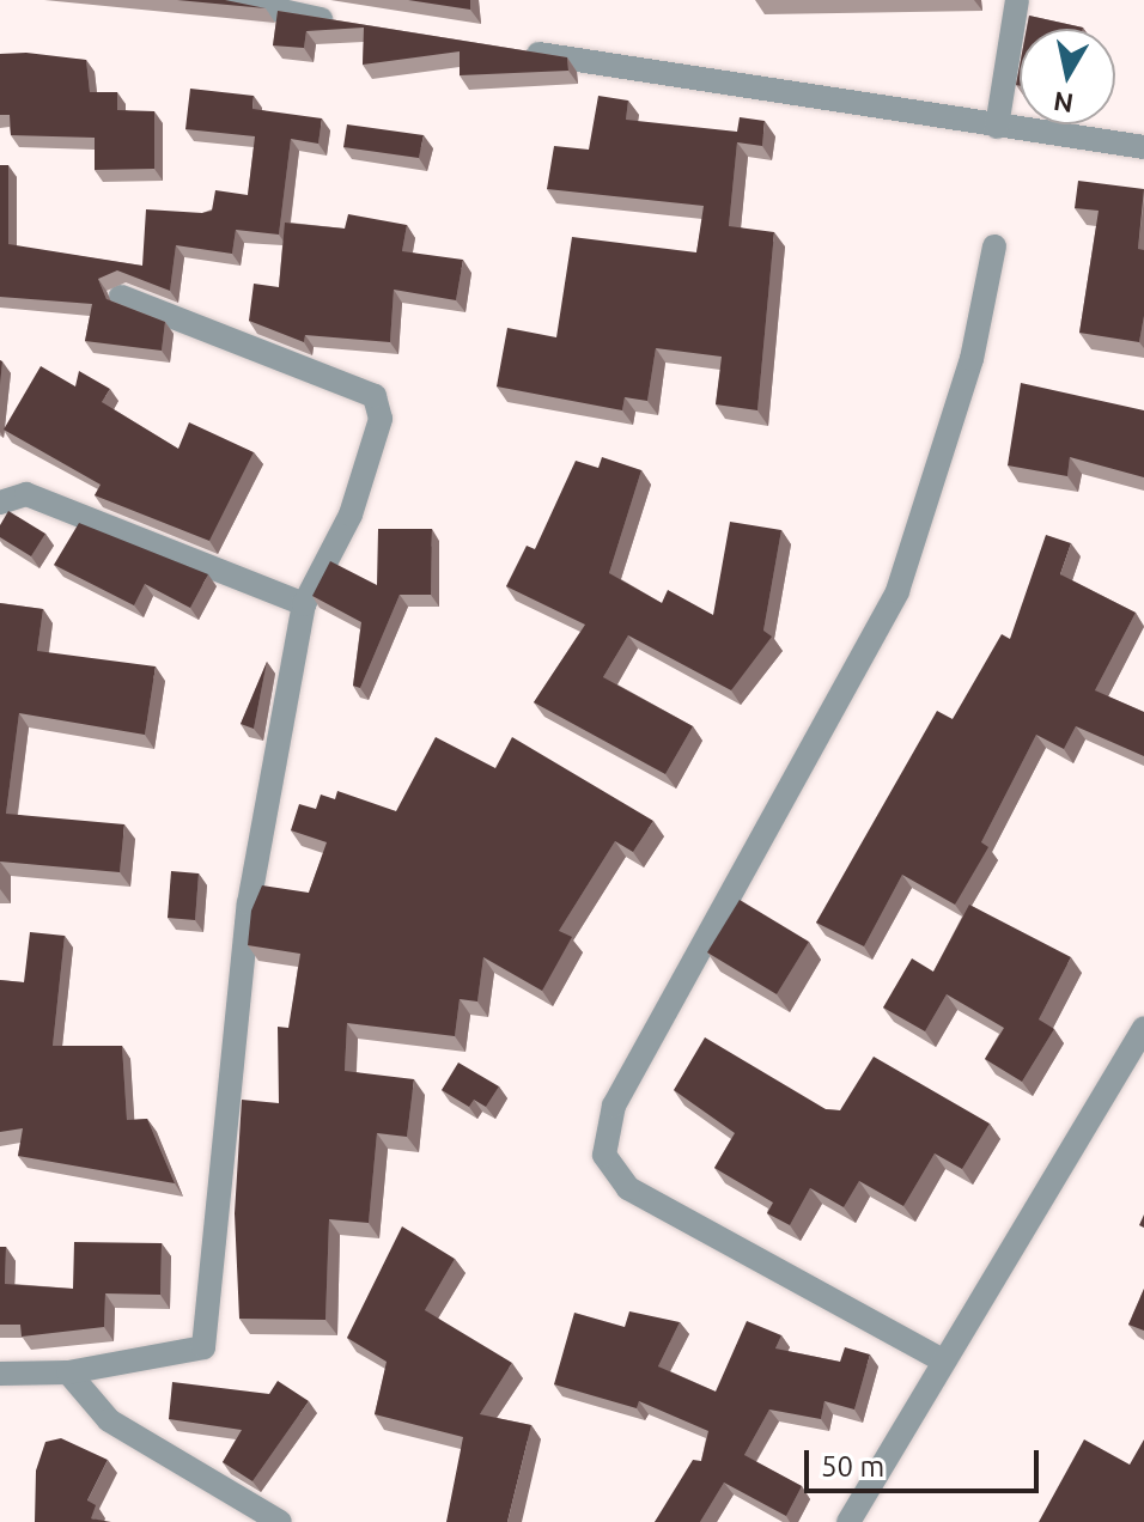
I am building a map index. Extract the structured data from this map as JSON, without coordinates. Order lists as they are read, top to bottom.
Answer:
{
  "scale_bar": "50 m",
  "north": "bottom"
}
